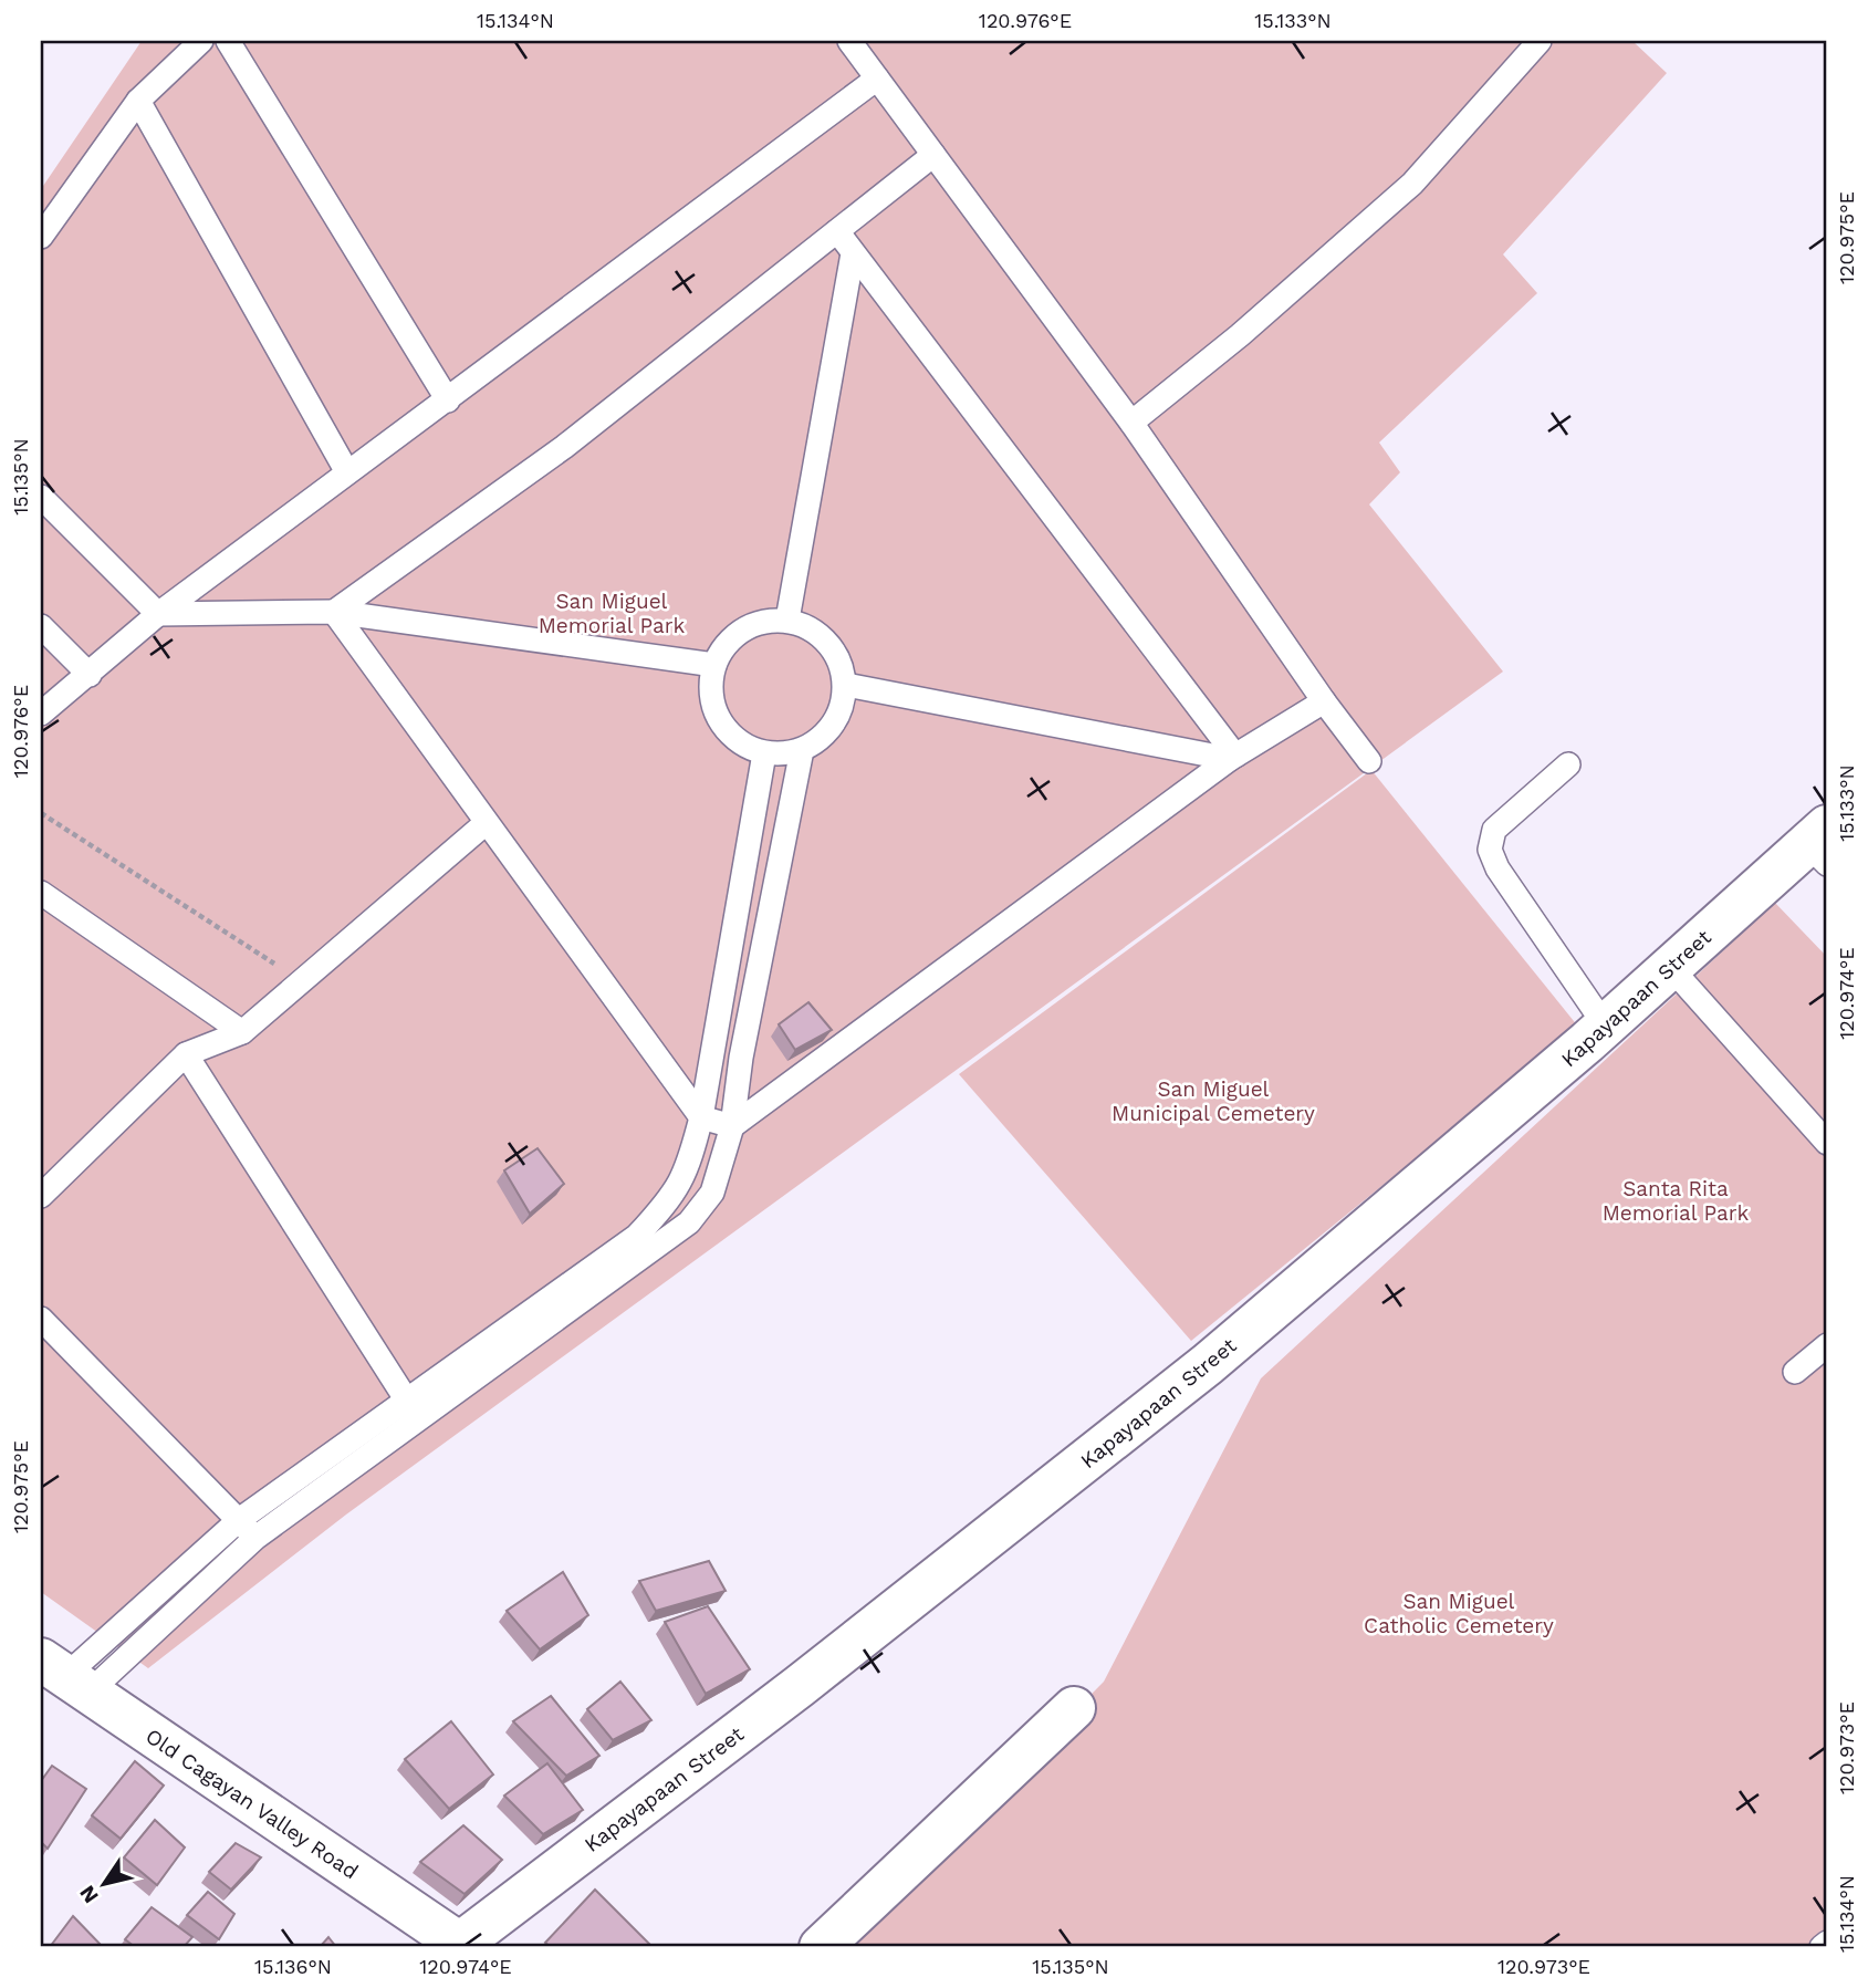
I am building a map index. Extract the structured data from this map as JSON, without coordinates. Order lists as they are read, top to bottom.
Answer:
{
  "streets": {
    "street": ["Kapayapaan Street", "Old Cagayan Valley Road"]
  },
  "crossings": [
    ["Kapayapaan Street", "Old Cagayan Valley Road"]
  ],
  "parks": [
    "San Miguel Memorial Park",
    "San Miguel Municipal Cemetery",
    "Santa Rita Memorial Park",
    "San Miguel Catholic Cemetery"
  ],
  "north": "bottom left",
  "coordinates": [
    "15.134°N",
    "120.976°E",
    "15.133°N",
    "120.975°E",
    "15.135°N",
    "120.974°E",
    "120.973°E",
    "15.136°N"
  ]
}
